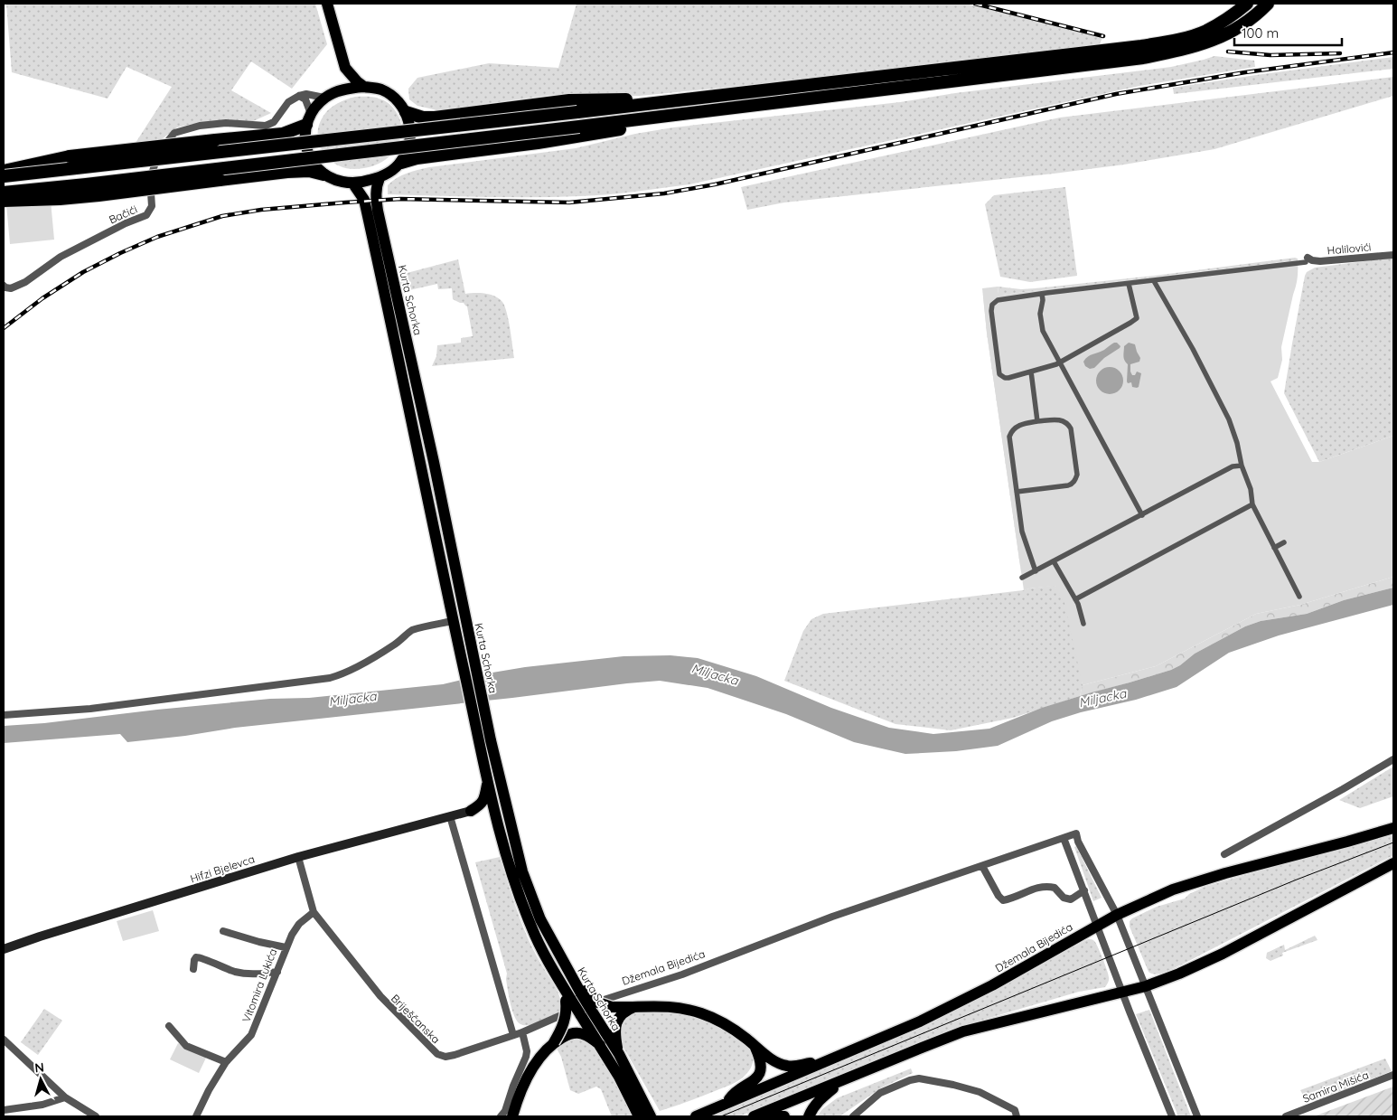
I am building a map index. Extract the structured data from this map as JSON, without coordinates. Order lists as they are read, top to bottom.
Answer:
{
  "streets": {
    "main road": ["Kurta Schorka", "Hifzi Bjelevca", "Džemala Bijedića"],
    "street": [
      "Bačići",
      "Halilovići",
      "Vitomira Lukića",
      "Briješčanska",
      "Samira Mišića"
    ]
  },
  "crossings": [
    ["Džemala Bijedića", "Briješčanska"],
    ["Vitomira Lukića", "Briješčanska"]
  ],
  "water": ["Miljacka"],
  "scale_bar": "100 m",
  "north": "top"
}
